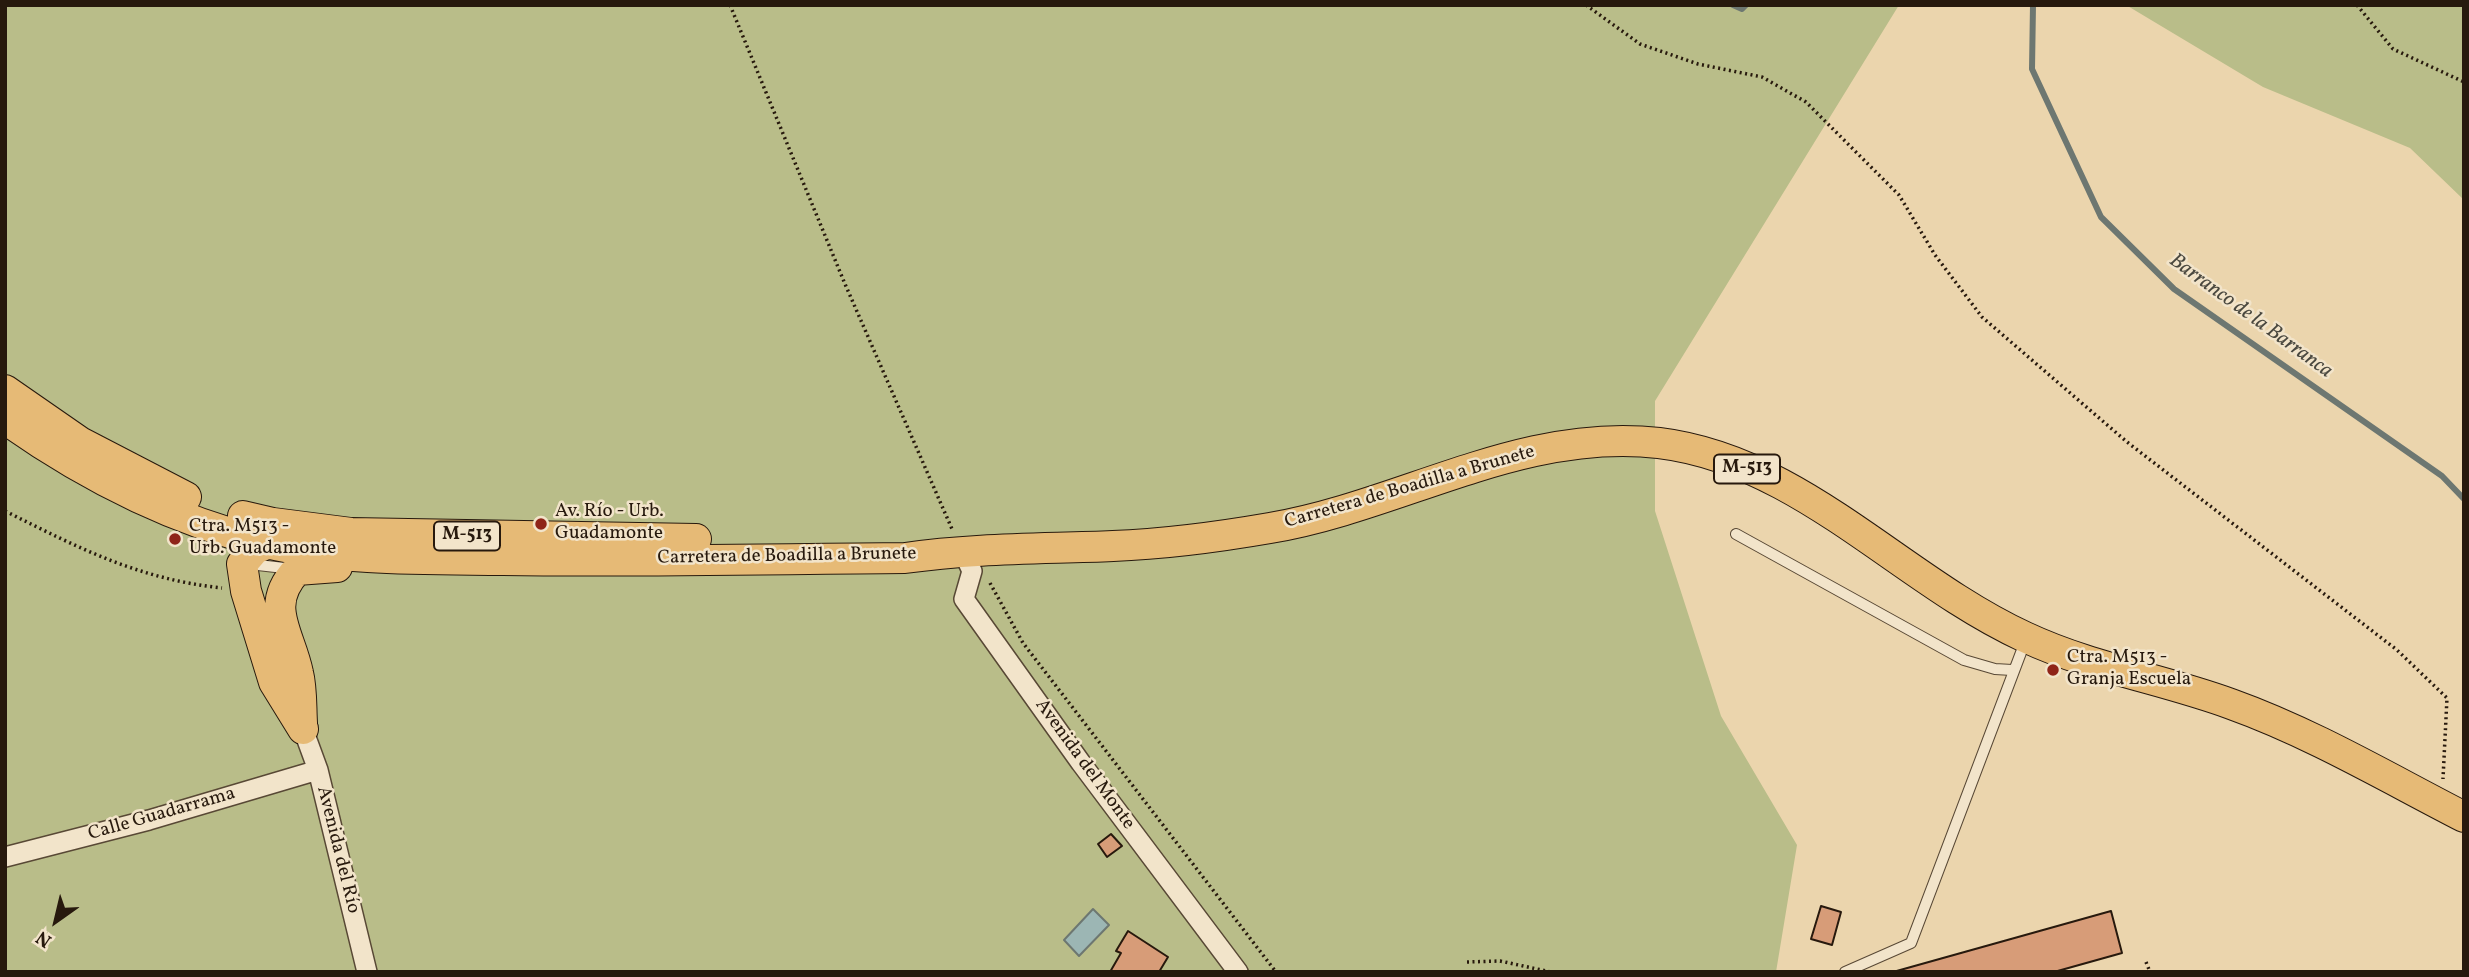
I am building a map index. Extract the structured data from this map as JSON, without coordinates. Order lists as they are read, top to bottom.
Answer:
{
  "streets": {
    "main road": ["M-513", "Carretera de Boadilla a Brunete"],
    "street": ["Avenida del Monte", "Calle Guadarrama", "Avenida del Río"]
  },
  "crossings": [
    ["M-513", "Carretera de Boadilla a Brunete"],
    ["M-513", "Avenida del Monte"],
    ["Carretera de Boadilla a Brunete", "Avenida del Monte"],
    ["Calle Guadarrama", "Avenida del Río"]
  ],
  "water": ["Barranco de la Barranca"],
  "places": ["Av. Río - Urb. Guadamonte", "Ctra. M513 - Urb. Guadamonte", "Ctra. M513 - Granja Escuela"],
  "north": "bottom left"
}
